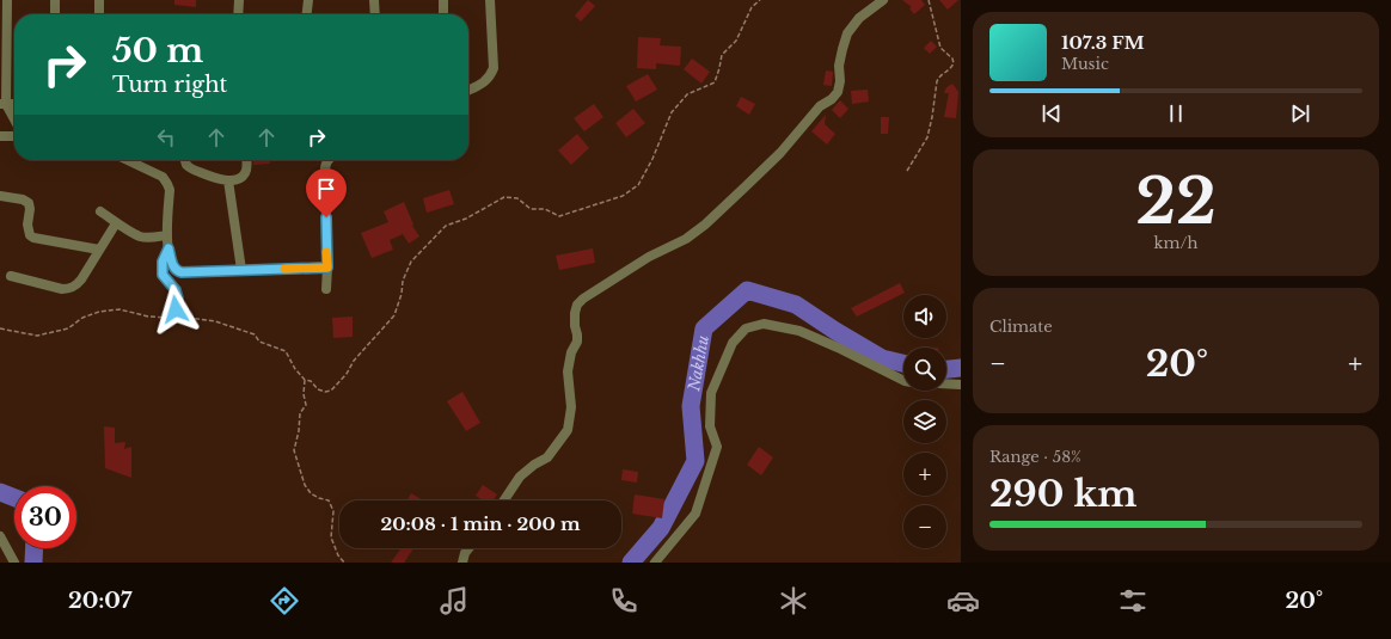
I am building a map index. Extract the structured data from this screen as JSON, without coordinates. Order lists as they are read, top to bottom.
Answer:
{
  "water": ["Nakhhu"],
  "page": {
    "turn": ["50 m", "Turn right"],
    "song": ["107.3 FM", "Music"],
    "tile": [
      ["22", "km/h"],
      "Climate",
      ["Range · 58%", "290 km"]
    ],
    "map_buttons": ["+", "−"],
    "heat": ["−", "20°", "+"],
    "limit": "30",
    "trip": "20:08 · 1 min · 200 m",
    "tabs": ["20:07", "20°"]
  }
}
